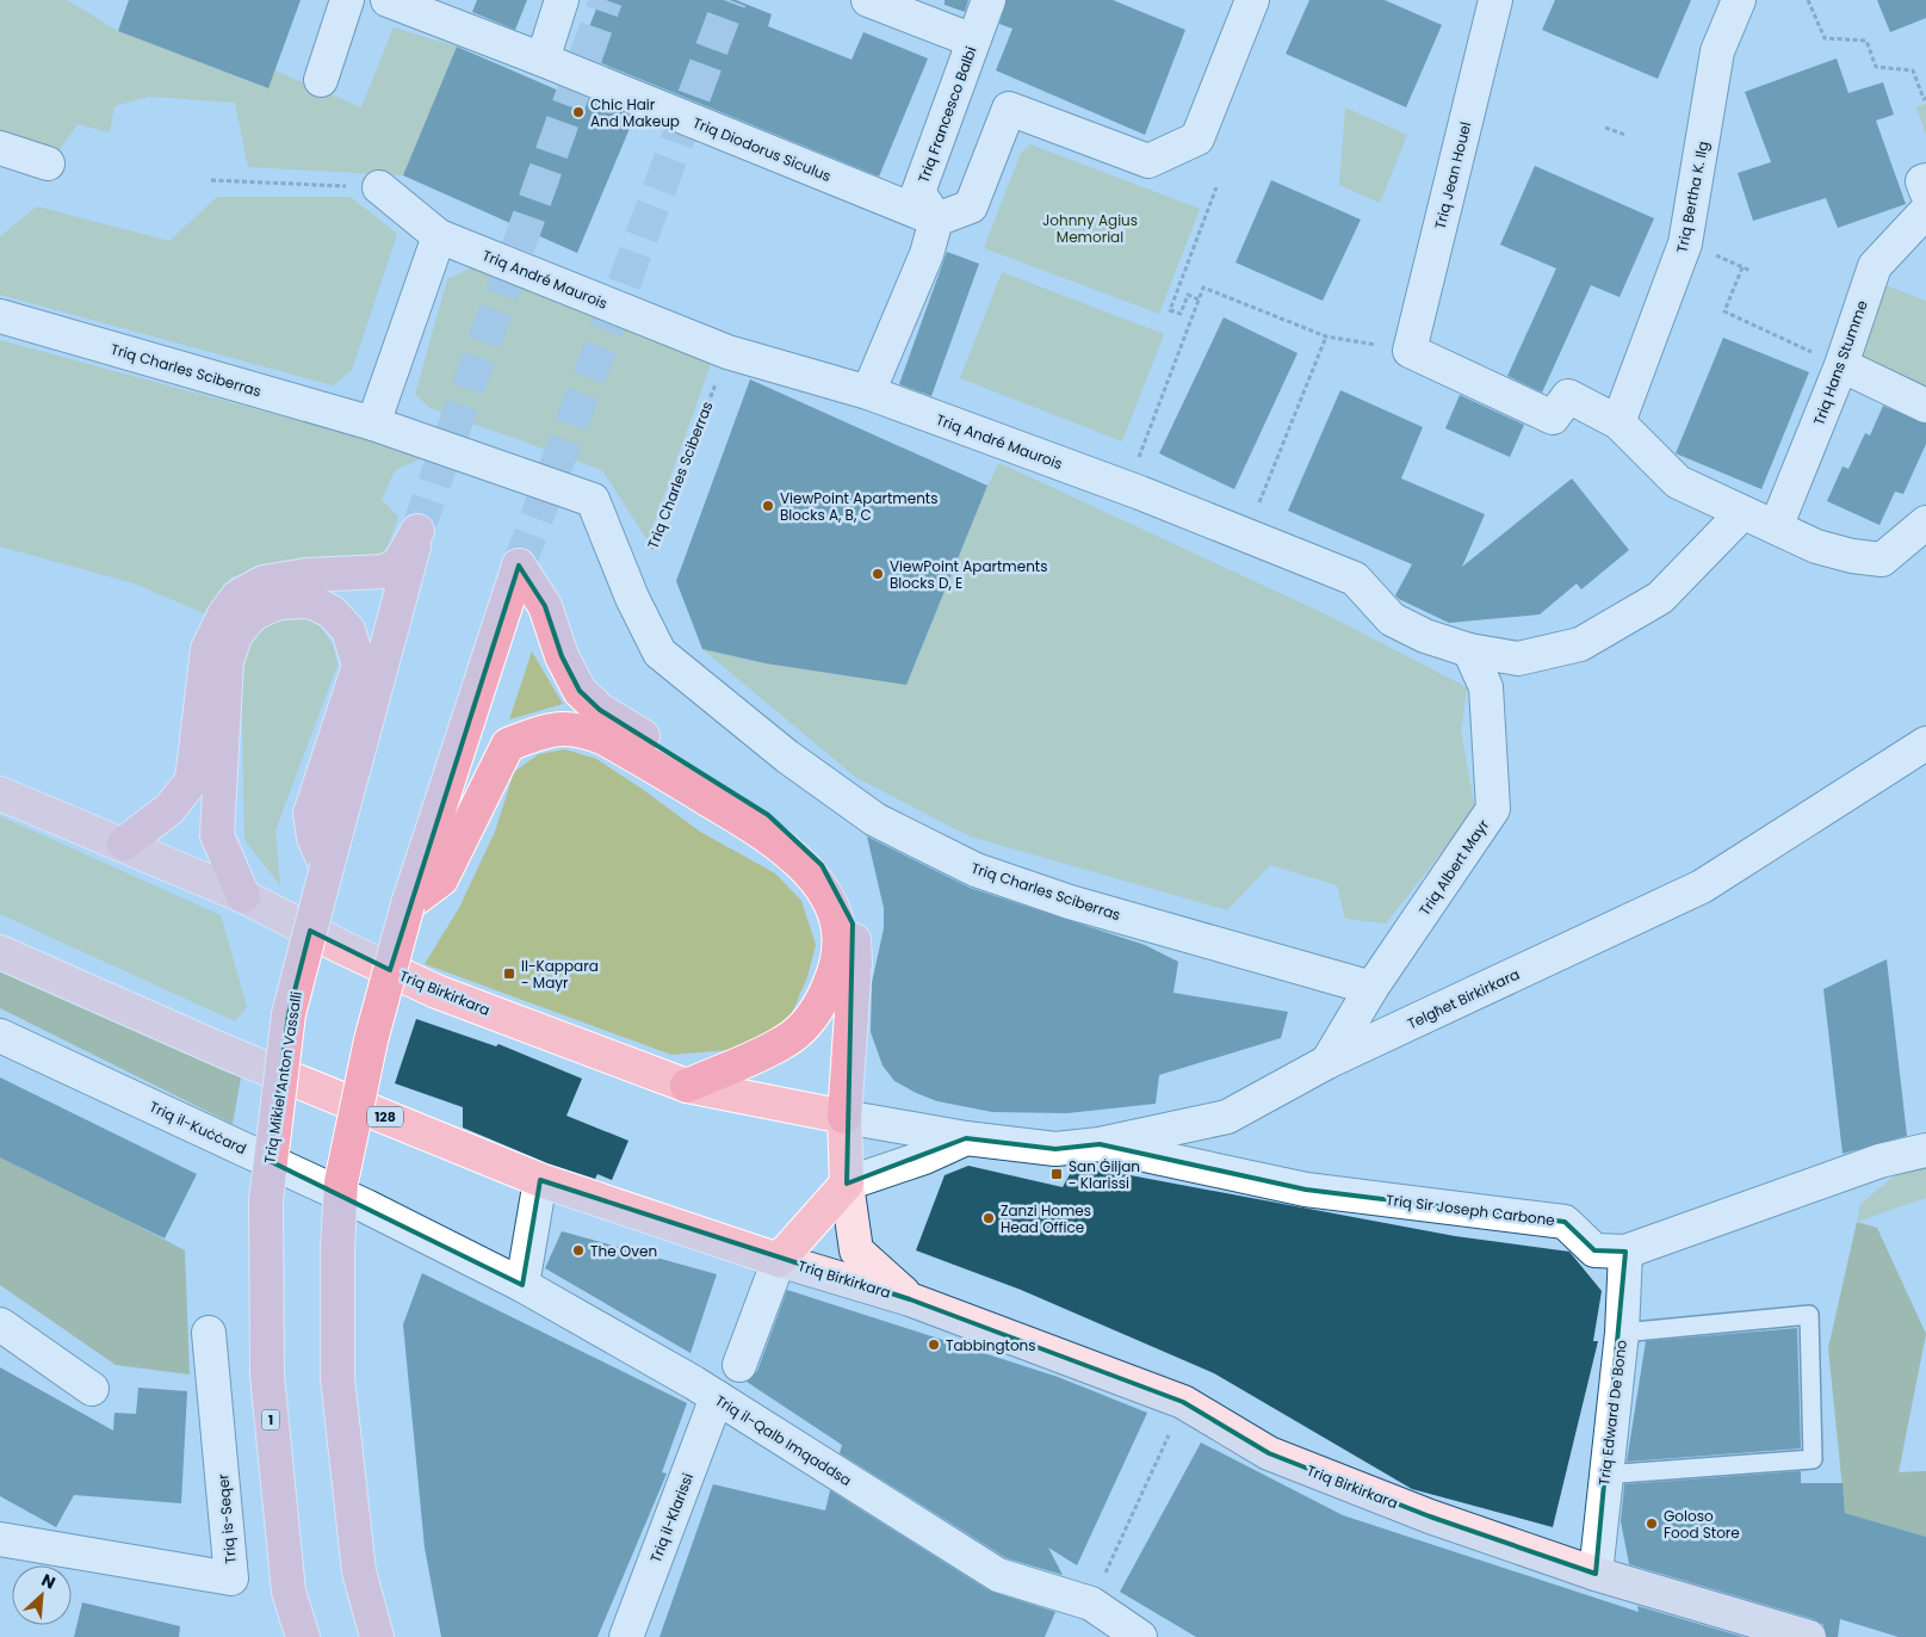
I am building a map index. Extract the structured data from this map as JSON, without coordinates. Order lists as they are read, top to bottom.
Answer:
{
  "streets": {
    "highway": ["Triq Mikiel Anton Vassalli", "1"],
    "main road": ["Triq Birkirkara", "128"],
    "street": [
      "Triq Francesco Balbi",
      "Triq Diodorus Siculus",
      "Triq Jean Houel",
      "Triq Bertha K. Ilg",
      "Triq André Maurois",
      "Triq Hans Stumme",
      "Triq Charles Sciberras",
      "Triq Albert Mayr",
      "Telgħet Birkirkara",
      "Triq il-Kuċċard",
      "Triq Sir Joseph Carbone",
      "Triq Edward De Bono",
      "Triq il-Qalb Imqaddsa",
      "Triq il-Klarissi",
      "Triq is-Seqer"
    ]
  },
  "crossings": [
    ["Triq Francesco Balbi", "Triq Diodorus Siculus"],
    ["Triq André Maurois", "Triq Charles Sciberras"],
    ["Triq André Maurois", "Triq Albert Mayr"],
    ["Triq Charles Sciberras", "Triq Albert Mayr"],
    ["Triq Albert Mayr", "Telgħet Birkirkara"],
    ["Triq Birkirkara", "Telgħet Birkirkara"],
    ["Triq Birkirkara", "Triq Mikiel Anton Vassalli"],
    ["Triq Birkirkara", "Triq Edward De Bono"],
    ["Telgħet Birkirkara", "Triq Sir Joseph Carbone"],
    ["Triq il-Kuċċard", "Triq il-Qalb Imqaddsa"],
    ["Triq Sir Joseph Carbone", "Triq Edward De Bono"],
    ["Triq il-Qalb Imqaddsa", "Triq il-Klarissi"]
  ],
  "parks": ["Johnny Agius Memorial"],
  "places": {
    "other": [
      "Chic Hair And Makeup",
      "ViewPoint Apartments Blocks A, B, C",
      "ViewPoint Apartments Blocks D, E",
      "Zanzi Homes Head Office",
      "The Oven",
      "Tabbingtons",
      "Goloso Food Store"
    ],
    "transit": ["Il-Kappara - Mayr", "San Ġiljan - Klarissi"]
  },
  "north": "top right"
}
